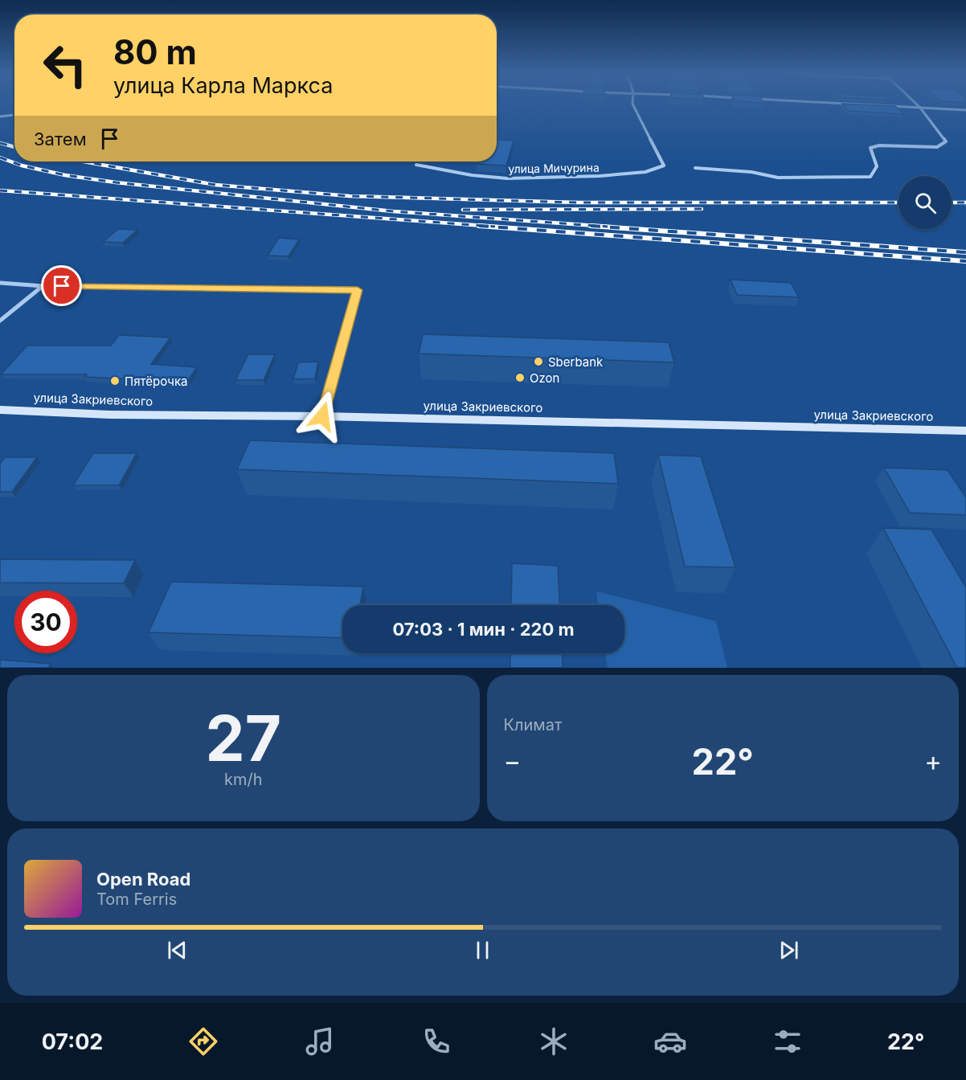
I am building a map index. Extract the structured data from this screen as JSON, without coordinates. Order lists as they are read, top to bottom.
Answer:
{
  "streets": {
    "main road": ["улица Закриевского"],
    "street": ["улица Мичурина"]
  },
  "places": ["Sberbank", "Ozon", "Пятёрочка"],
  "page": {
    "turn": ["80 m", "улица Карла Маркса"],
    "then": "Затем",
    "limit": "30",
    "trip": "07:03 · 1 мин · 220 m",
    "tile": [
      ["27", "km/h"],
      "Климат"
    ],
    "heat": ["−", "22°", "+"],
    "song": ["Open Road", "Tom Ferris"],
    "tabs": ["07:02", "22°"]
  }
}
